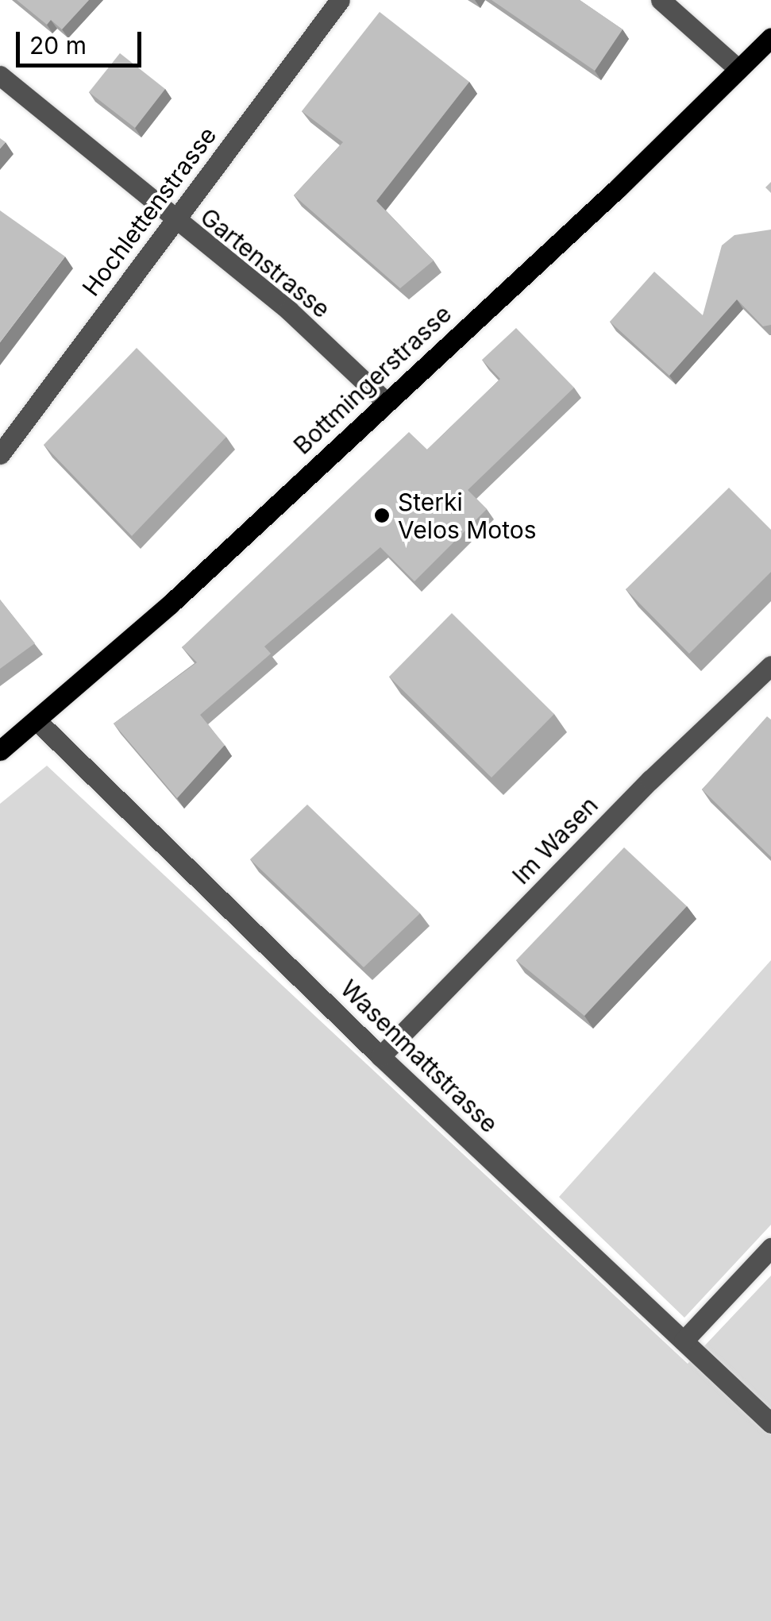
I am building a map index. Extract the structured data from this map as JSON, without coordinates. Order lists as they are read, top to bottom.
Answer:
{
  "streets": {
    "main road": ["Bottmingerstrasse"],
    "street": [
      "Hochlettenstrasse",
      "Gartenstrasse",
      "Im Wasen",
      "Wasenmattstrasse"
    ]
  },
  "crossings": [
    ["Hochlettenstrasse", "Gartenstrasse"],
    ["Gartenstrasse", "Bottmingerstrasse"],
    ["Bottmingerstrasse", "Wasenmattstrasse"],
    ["Im Wasen", "Wasenmattstrasse"]
  ],
  "places": ["Sterki Velos Motos"],
  "scale_bar": "20 m"
}
